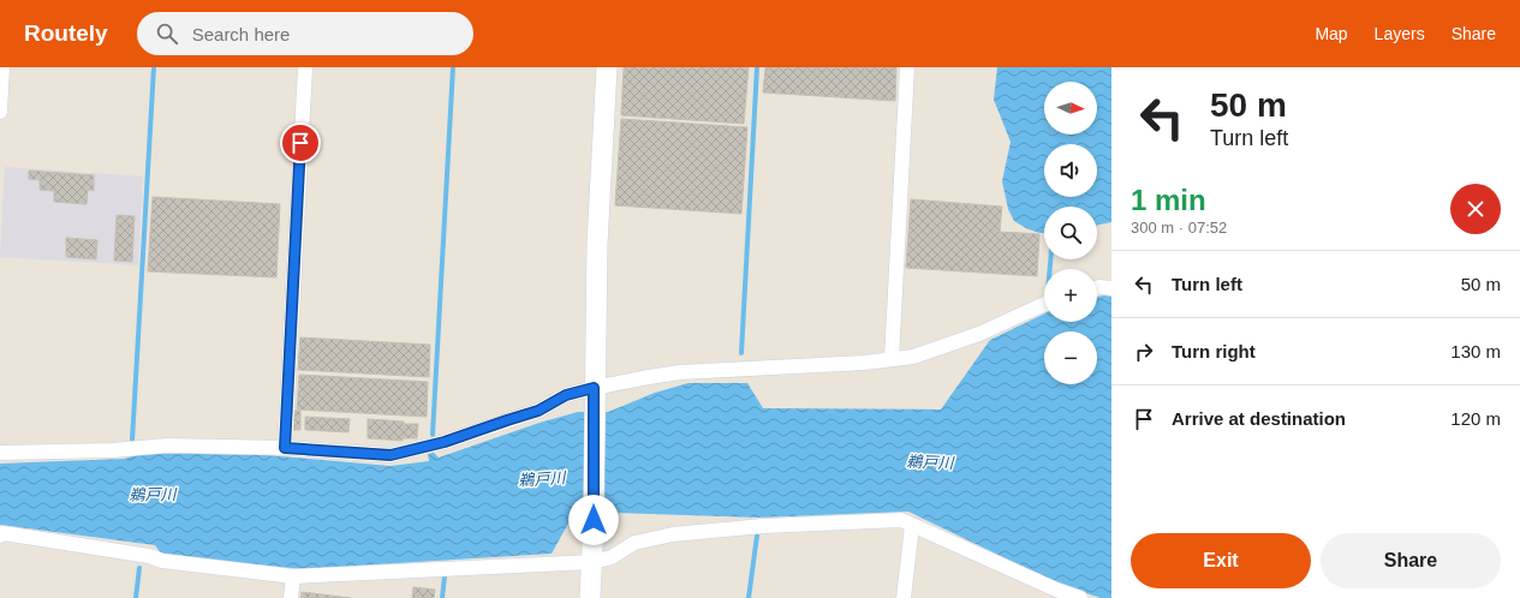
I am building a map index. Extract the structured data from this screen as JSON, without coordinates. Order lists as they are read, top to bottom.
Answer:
{
  "water": ["鵜戸川"],
  "north": "right",
  "page": {
    "header": "Routely",
    "search": "Search here",
    "nav": ["Map", "Layers", "Share"],
    "turn": ["50 m", "Turn left"],
    "map_buttons": ["+", "−"],
    "heading": ["1 min", "300 m · 07:52"],
    "list": [
      {
        "name": "Turn left",
        "value": "50 m"
      },
      {
        "name": "Turn right",
        "value": "130 m"
      },
      {
        "name": "Arrive at destination",
        "value": "120 m"
      }
    ],
    "buttons": ["Exit", "Share"]
  }
}
